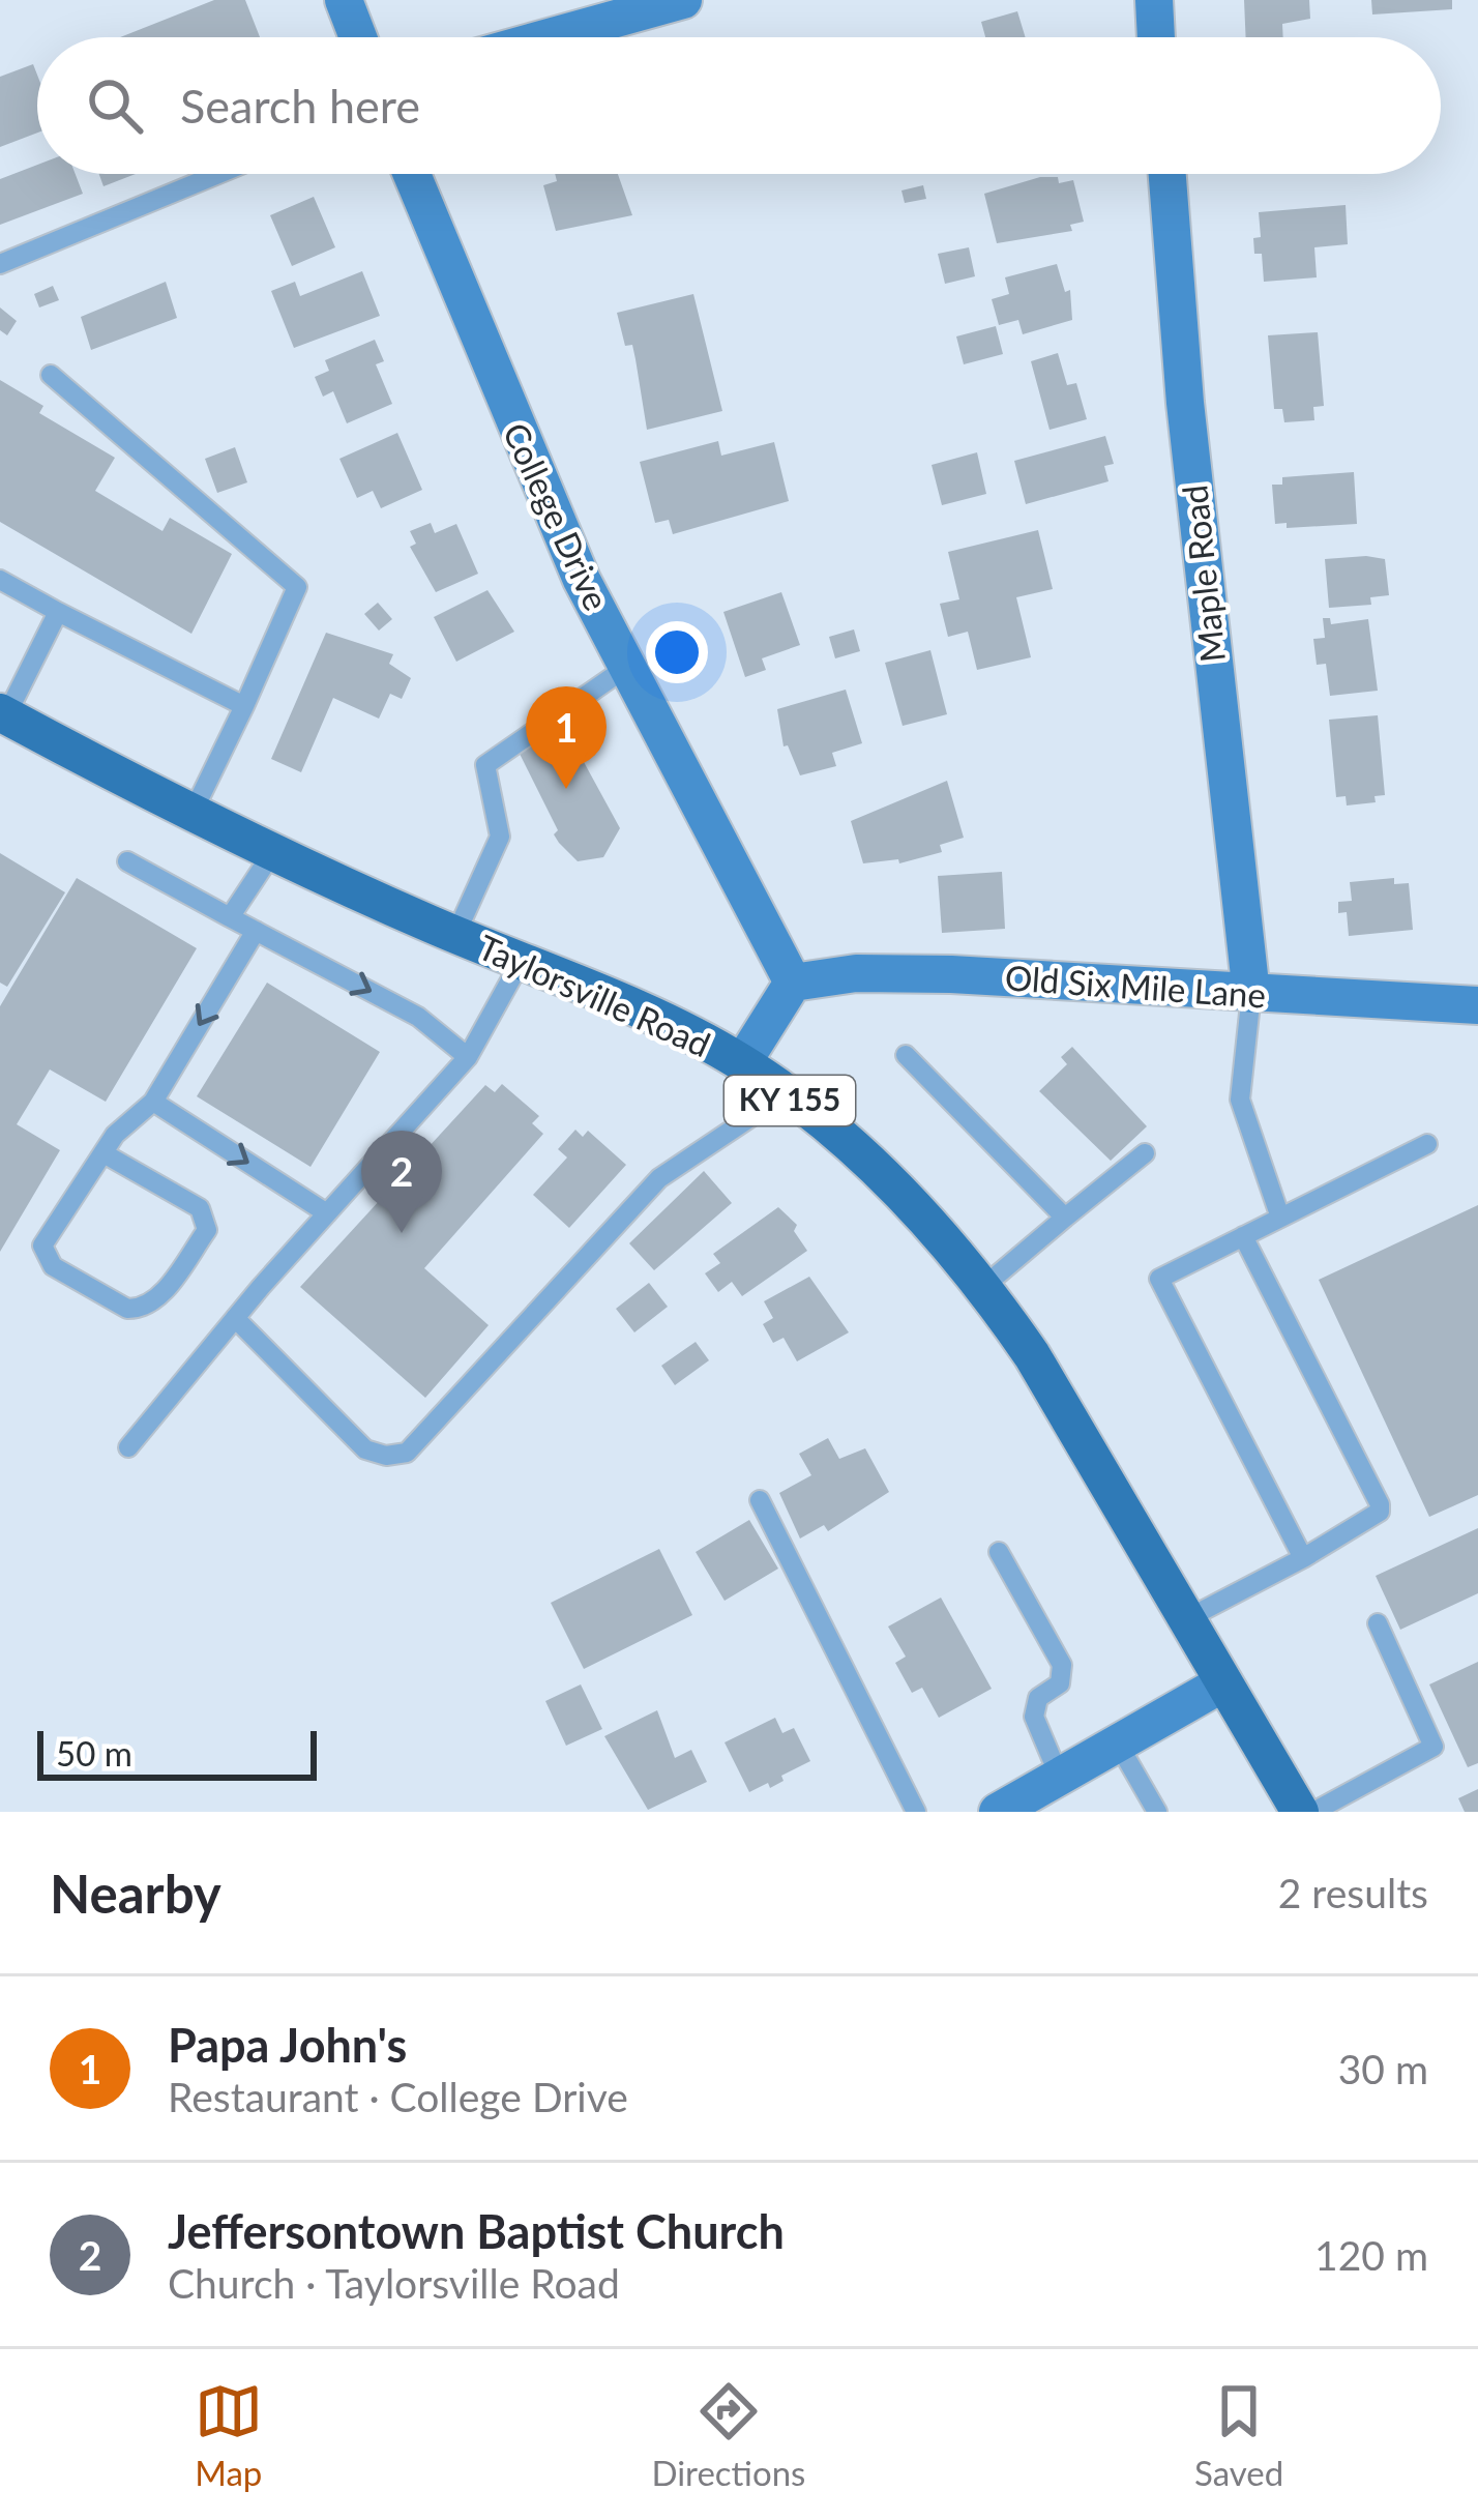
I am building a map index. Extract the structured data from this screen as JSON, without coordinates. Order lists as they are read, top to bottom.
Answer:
{
  "streets": {
    "main road": ["Taylorsville Road", "KY 155"],
    "street": ["College Drive", "Maple Road", "Old Six Mile Lane"]
  },
  "crossings": [
    ["College Drive", "Old Six Mile Lane"],
    ["Maple Road", "Old Six Mile Lane"]
  ],
  "scale_bar": "50 m",
  "page": {
    "search": "Search here",
    "pins": ["1", "2"],
    "scale": "50 m",
    "heading": ["Nearby", "2 results"],
    "list": [
      {
        "mark": "1",
        "name": "Papa John's",
        "note": "Restaurant · College Drive",
        "value": "30 m"
      },
      {
        "mark": "2",
        "name": "Jeffersontown Baptist Church",
        "note": "Church · Taylorsville Road",
        "value": "120 m"
      }
    ],
    "nav": ["Map", "Directions", "Saved"]
  }
}
